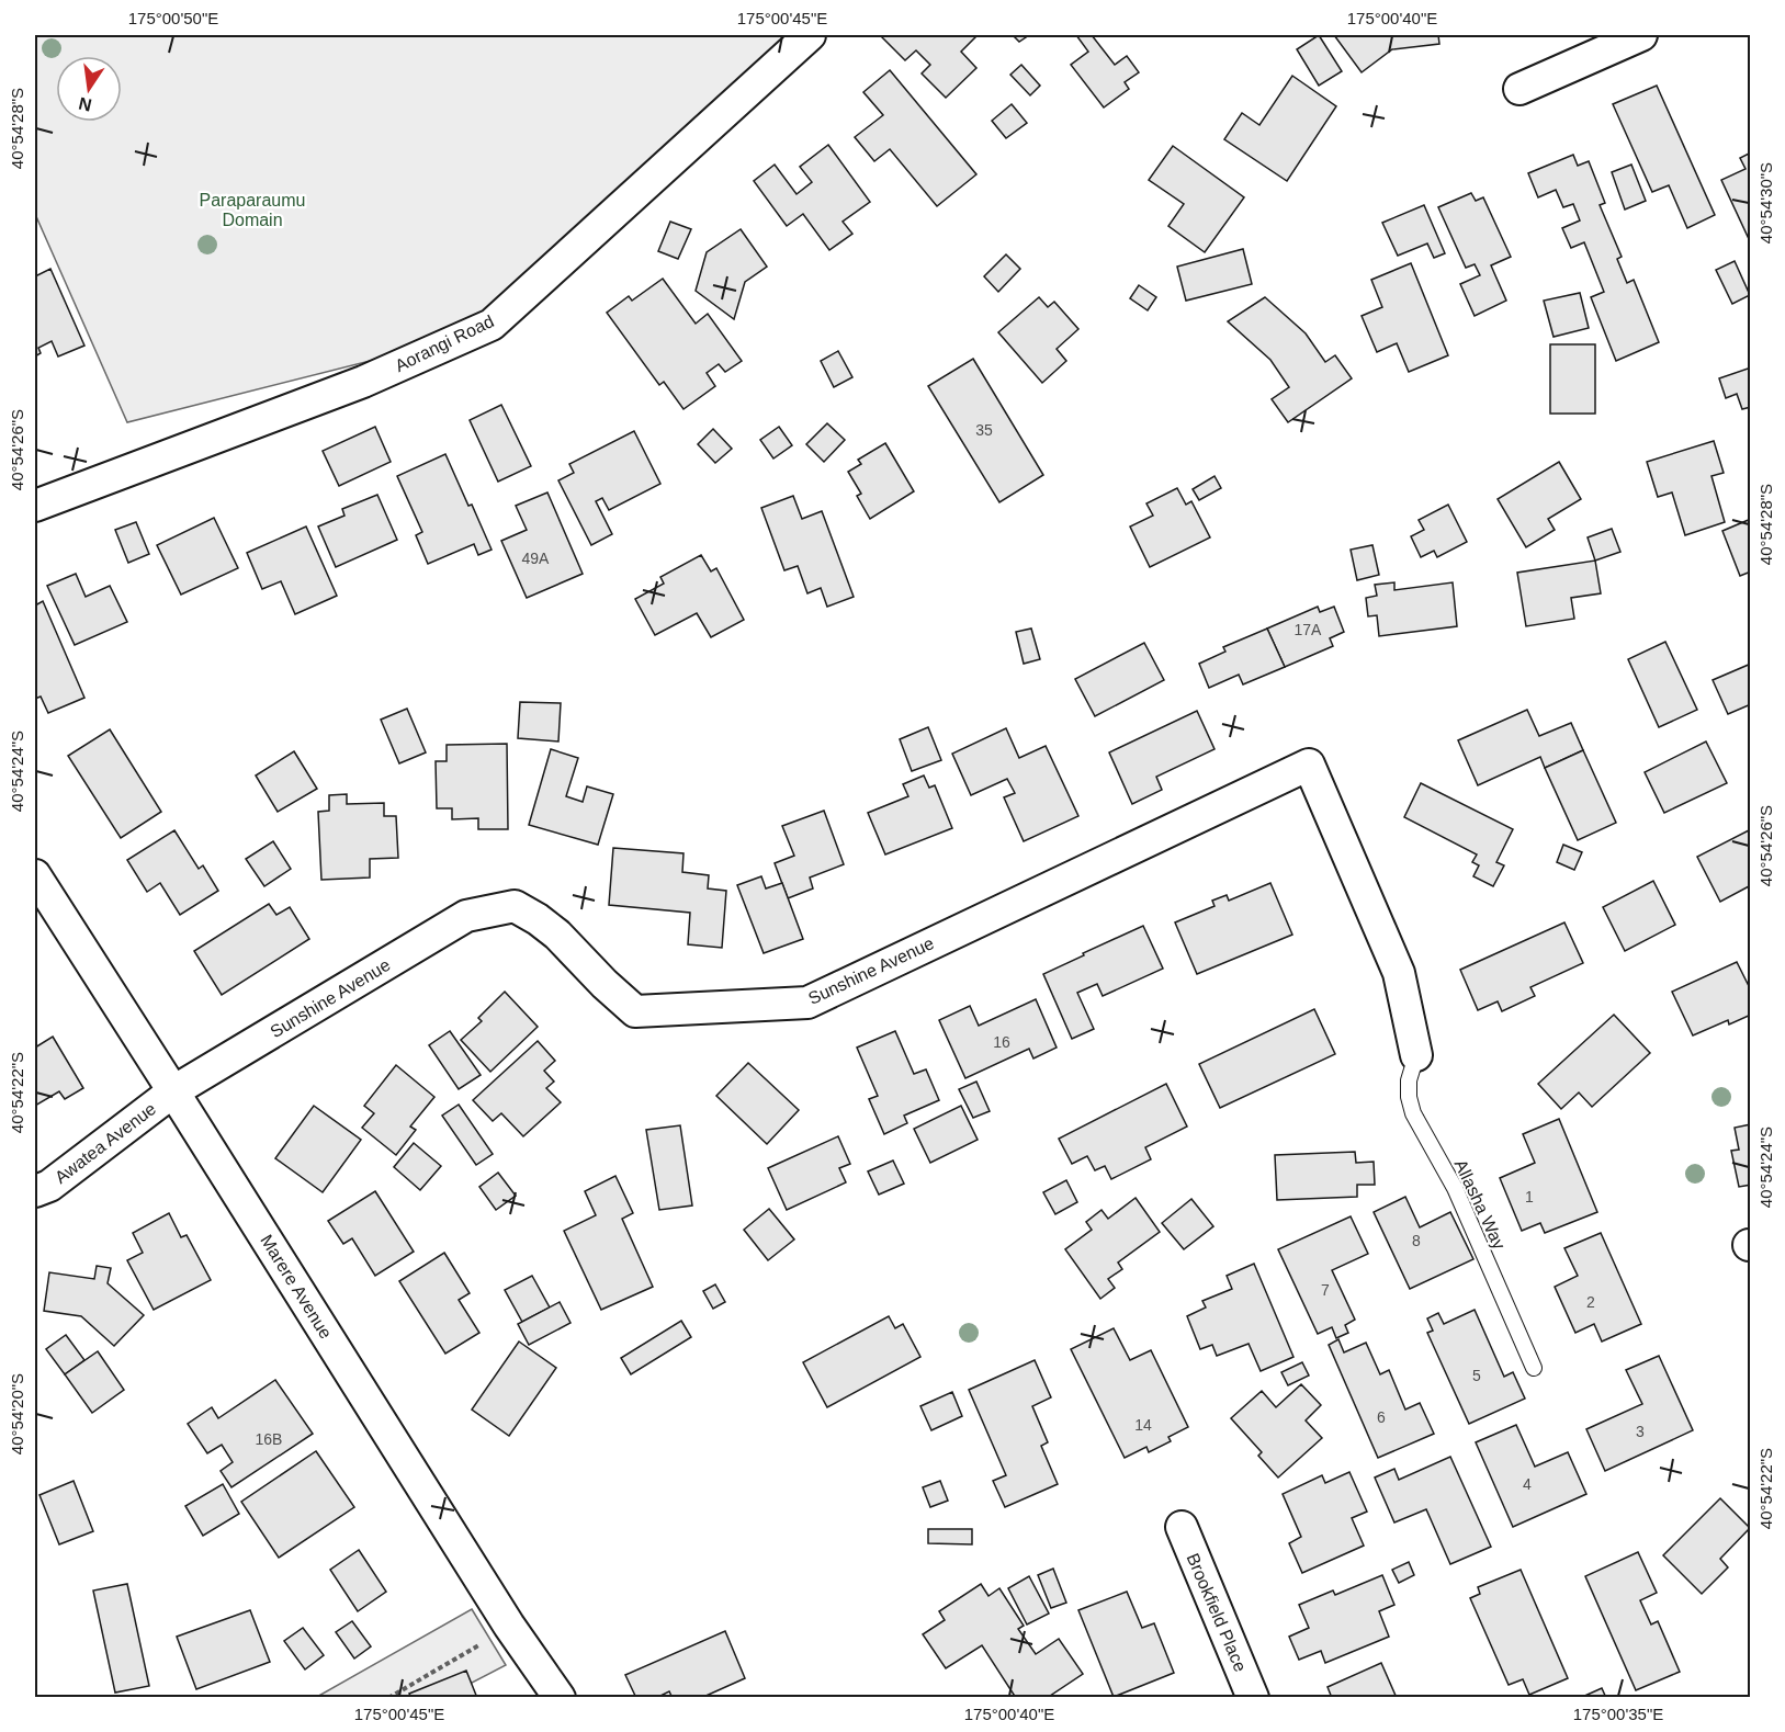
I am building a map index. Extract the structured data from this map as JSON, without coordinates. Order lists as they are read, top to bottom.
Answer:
{
  "streets": {
    "street": [
      "Aorangi Road",
      "Sunshine Avenue",
      "Awatea Avenue",
      "Marere Avenue",
      "Brookfield Place"
    ],
    "lane": ["Allasha Way"]
  },
  "crossings": [
    ["Sunshine Avenue", "Awatea Avenue"],
    ["Sunshine Avenue", "Allasha Way"],
    ["Sunshine Avenue", "Marere Avenue"],
    ["Awatea Avenue", "Marere Avenue"]
  ],
  "parks": ["Paraparaumu Domain"],
  "house_numbers": [
    "35",
    "49A",
    "17A",
    "16",
    "1",
    "8",
    "7",
    "2",
    "5",
    "6",
    "14",
    "3",
    "16B",
    "4"
  ],
  "north": "bottom",
  "coordinates": [
    "175°00'50\"E",
    "175°00'45\"E",
    "175°00'40\"E",
    "40°54'28\"S",
    "40°54'30\"S",
    "40°54'26\"S",
    "40°54'24\"S",
    "40°54'22\"S",
    "40°54'20\"S",
    "175°00'35\"E"
  ]
}
